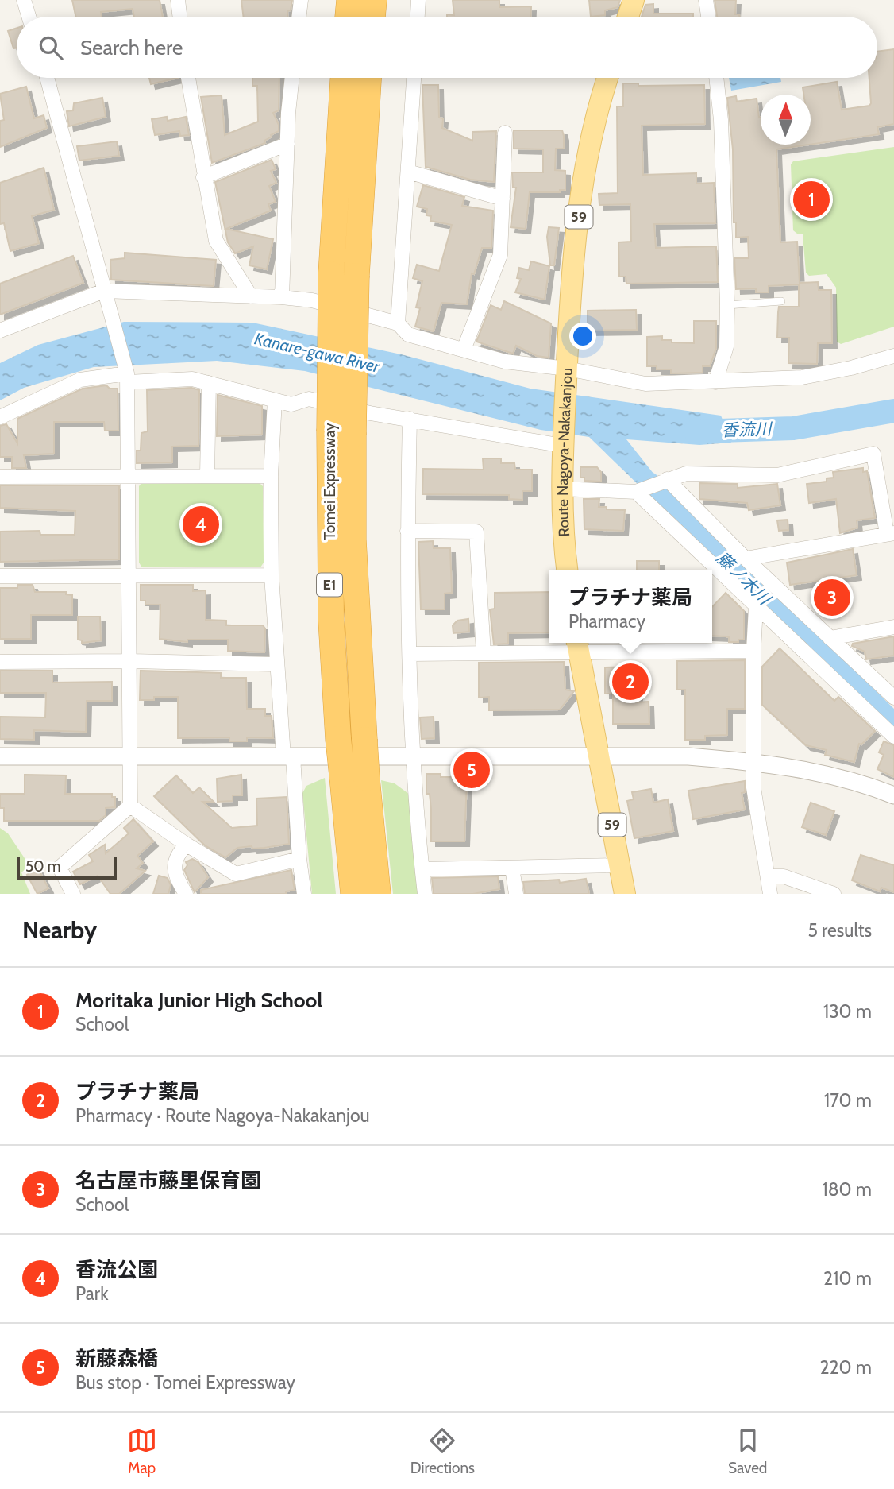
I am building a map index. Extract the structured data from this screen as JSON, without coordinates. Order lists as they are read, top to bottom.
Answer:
{
  "streets": {
    "highway": ["Tomei Expressway", "E1"],
    "main road": ["59", "Route Nagoya-Nakakanjou"]
  },
  "water": ["Kanare-gawa River", "香流川", "藤ノ木川"],
  "scale_bar": "50 m",
  "north": "top",
  "page": {
    "search": "Search here",
    "pins": [
      "1",
      "4",
      "3",
      "2",
      "5"
    ],
    "popup": ["プラチナ薬局", "Pharmacy"],
    "scale": "50 m",
    "heading": ["Nearby", "5 results"],
    "list": [
      {
        "mark": "1",
        "name": "Moritaka Junior High School",
        "note": "School",
        "value": "130 m"
      },
      {
        "mark": "2",
        "name": "プラチナ薬局",
        "note": "Pharmacy · Route Nagoya-Nakakanjou",
        "value": "170 m"
      },
      {
        "mark": "3",
        "name": "名古屋市藤里保育園",
        "note": "School",
        "value": "180 m"
      },
      {
        "mark": "4",
        "name": "香流公園",
        "note": "Park",
        "value": "210 m"
      },
      {
        "mark": "5",
        "name": "新藤森橋",
        "note": "Bus stop · Tomei Expressway",
        "value": "220 m"
      }
    ],
    "nav": ["Map", "Directions", "Saved"]
  }
}
